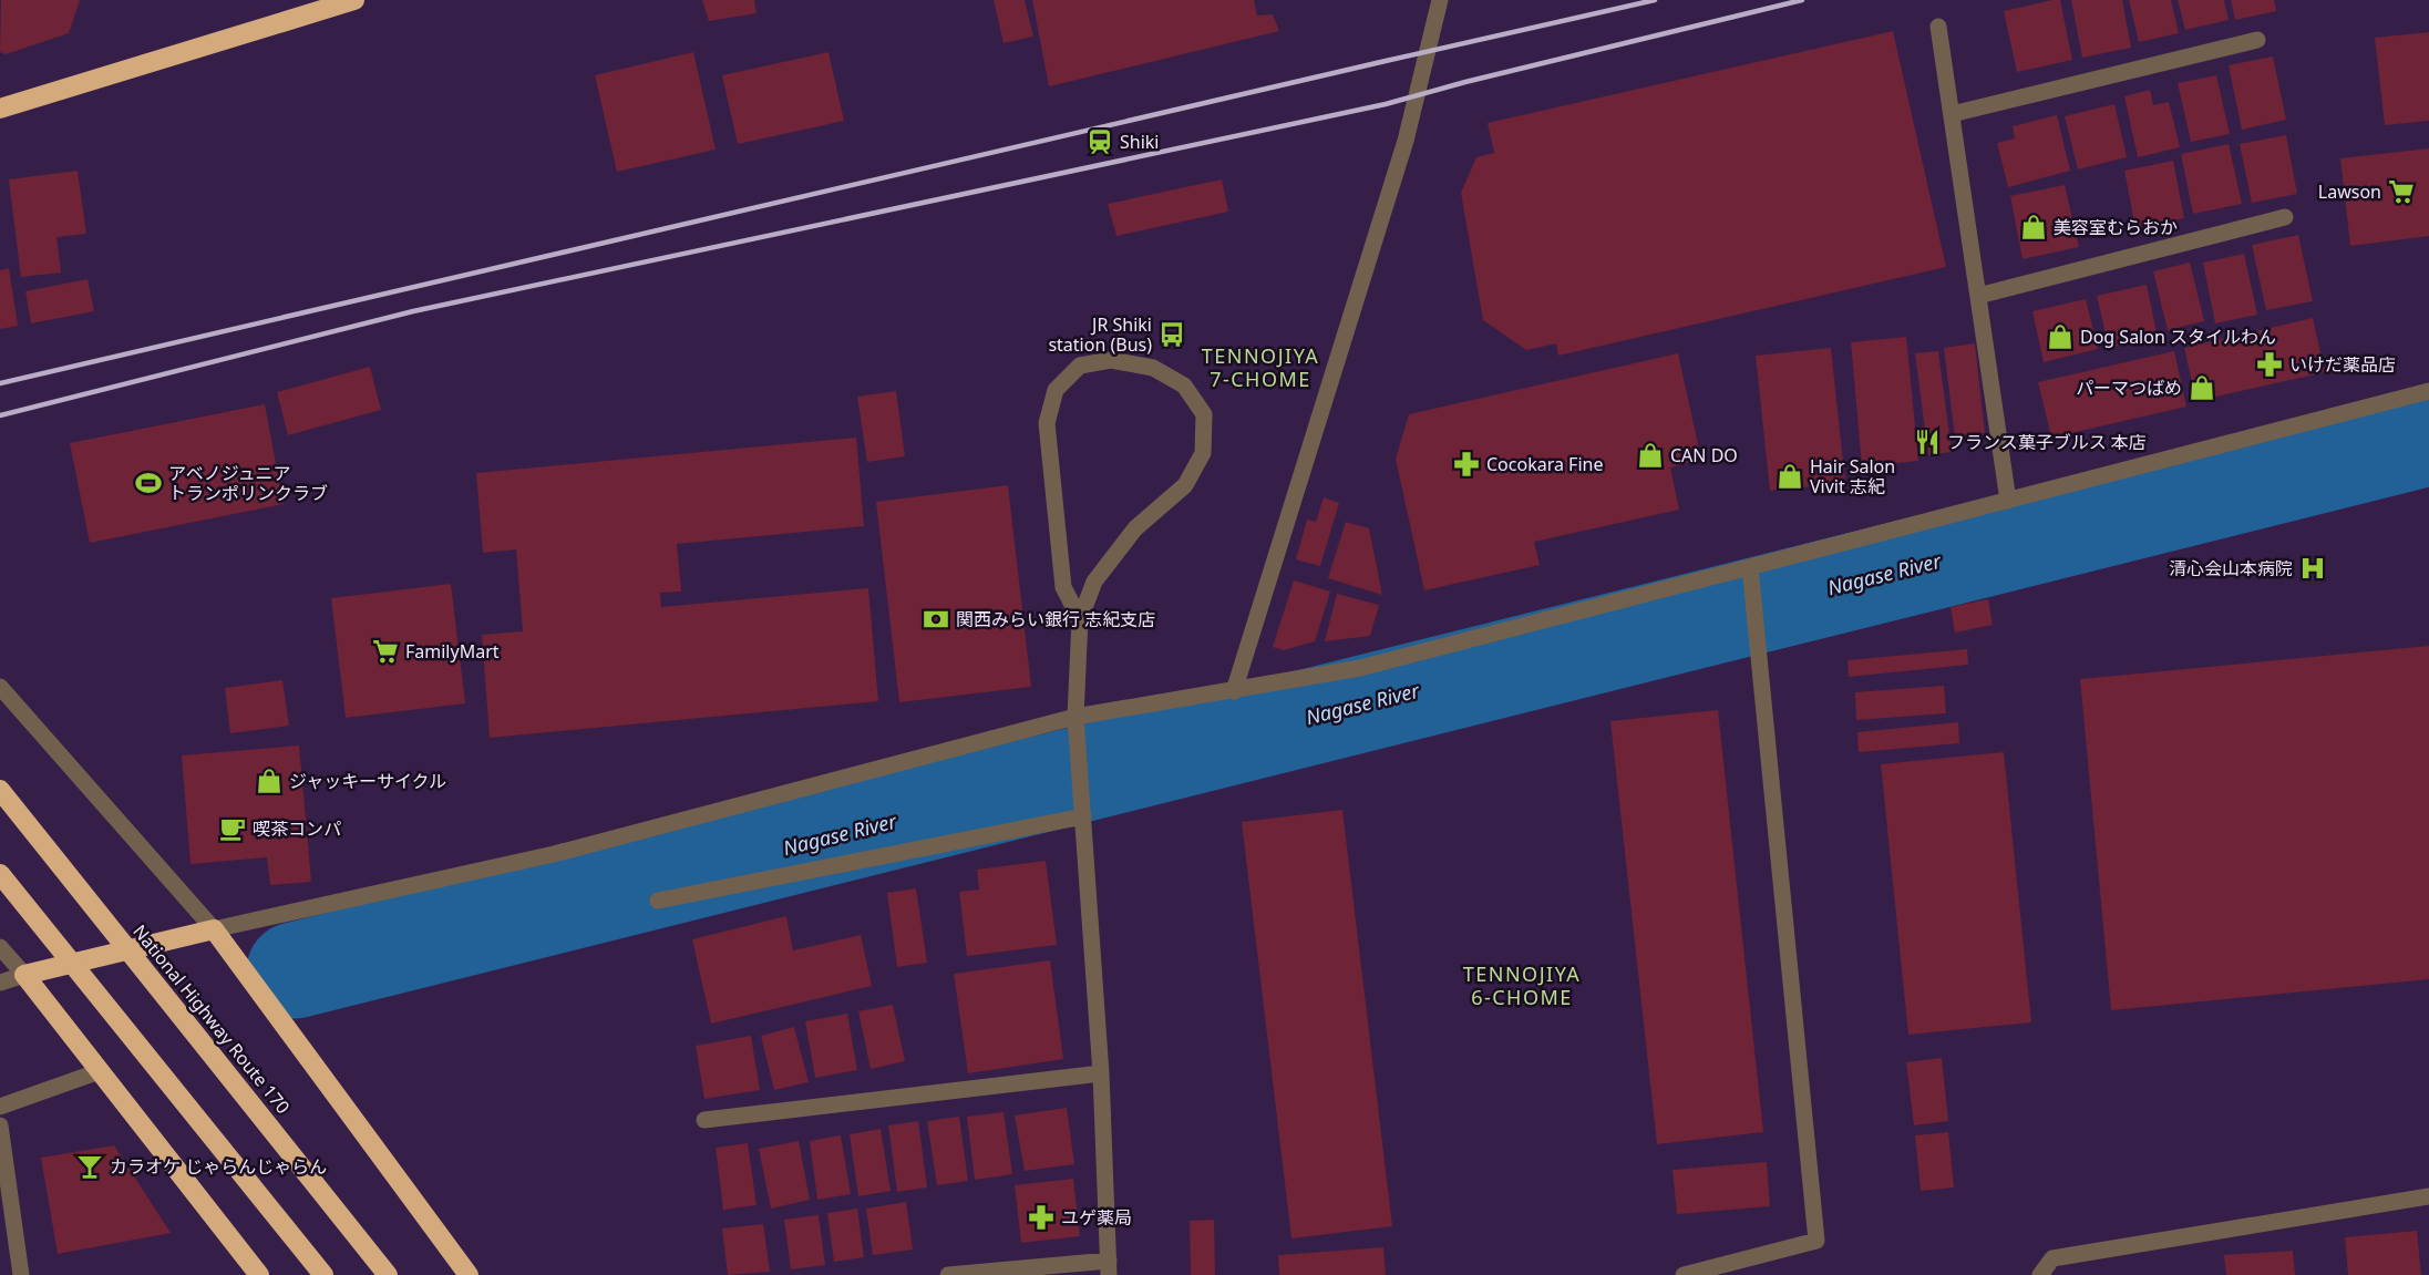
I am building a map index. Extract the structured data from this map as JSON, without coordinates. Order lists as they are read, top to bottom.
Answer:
{
  "streets": {
    "highway": ["National Highway Route 170"]
  },
  "districts": ["TENNOJIYA 7-CHOME", "TENNOJIYA 6-CHOME"],
  "water": ["Nagase River"],
  "places": {
    "station": ["Shiki"],
    "supermarket": ["Lawson", "FamilyMart"],
    "shop": [
      "美容室むらおか",
      "Dog Salon スタイルわん",
      "パーマつばめ",
      "CAN DO",
      "Hair Salon Vivit 志紀",
      "ジャッキーサイクル"
    ],
    "bus stop": ["JR Shiki station (Bus)"],
    "pharmacy": ["いけだ薬品店", "Cocokara Fine", "ユゲ薬局"],
    "restaurant": ["フランス菓子ブルス 本店"],
    "sports": ["アベノジュニア トランポリンクラブ"],
    "hospital": ["清心会山本病院"],
    "bank": ["関西みらい銀行 志紀支店"],
    "cafe": ["喫茶コンパ"],
    "bar": ["カラオケ じゃらんじゃらん"]
  }
}
